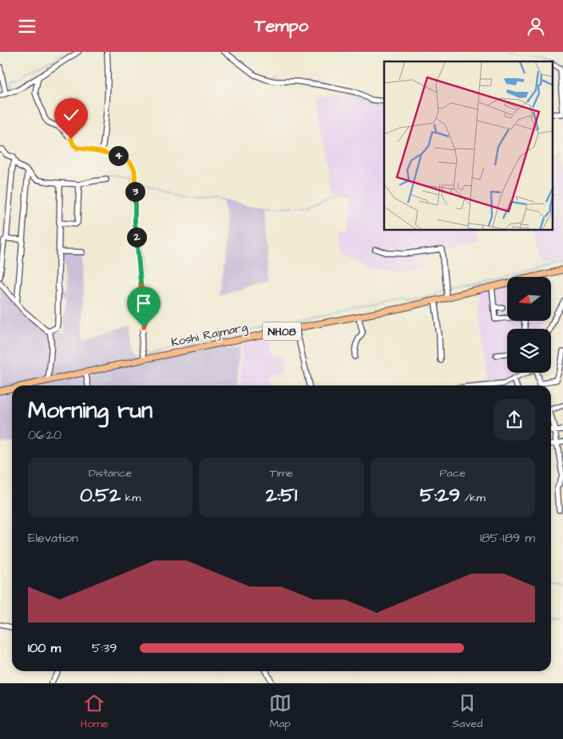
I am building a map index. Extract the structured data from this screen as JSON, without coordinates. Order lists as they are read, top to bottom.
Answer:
{
  "streets": {
    "main road": ["NH08", "Koshi Rajmarg"]
  },
  "north": "left",
  "page": {
    "header": "Tempo",
    "pins": ["4", "3", "2"],
    "heading": ["Morning run", "06:20"],
    "stats": [
      ["Distance", "0.52 km"],
      ["Time", "2:51"],
      ["Pace", "5:29 /km"]
    ],
    "chart": ["Elevation", "185–189 m"],
    "list": [
      {
        "name": "100 m",
        "note": "5:39"
      }
    ],
    "tabs": ["Home", "Map", "Saved"]
  }
}
